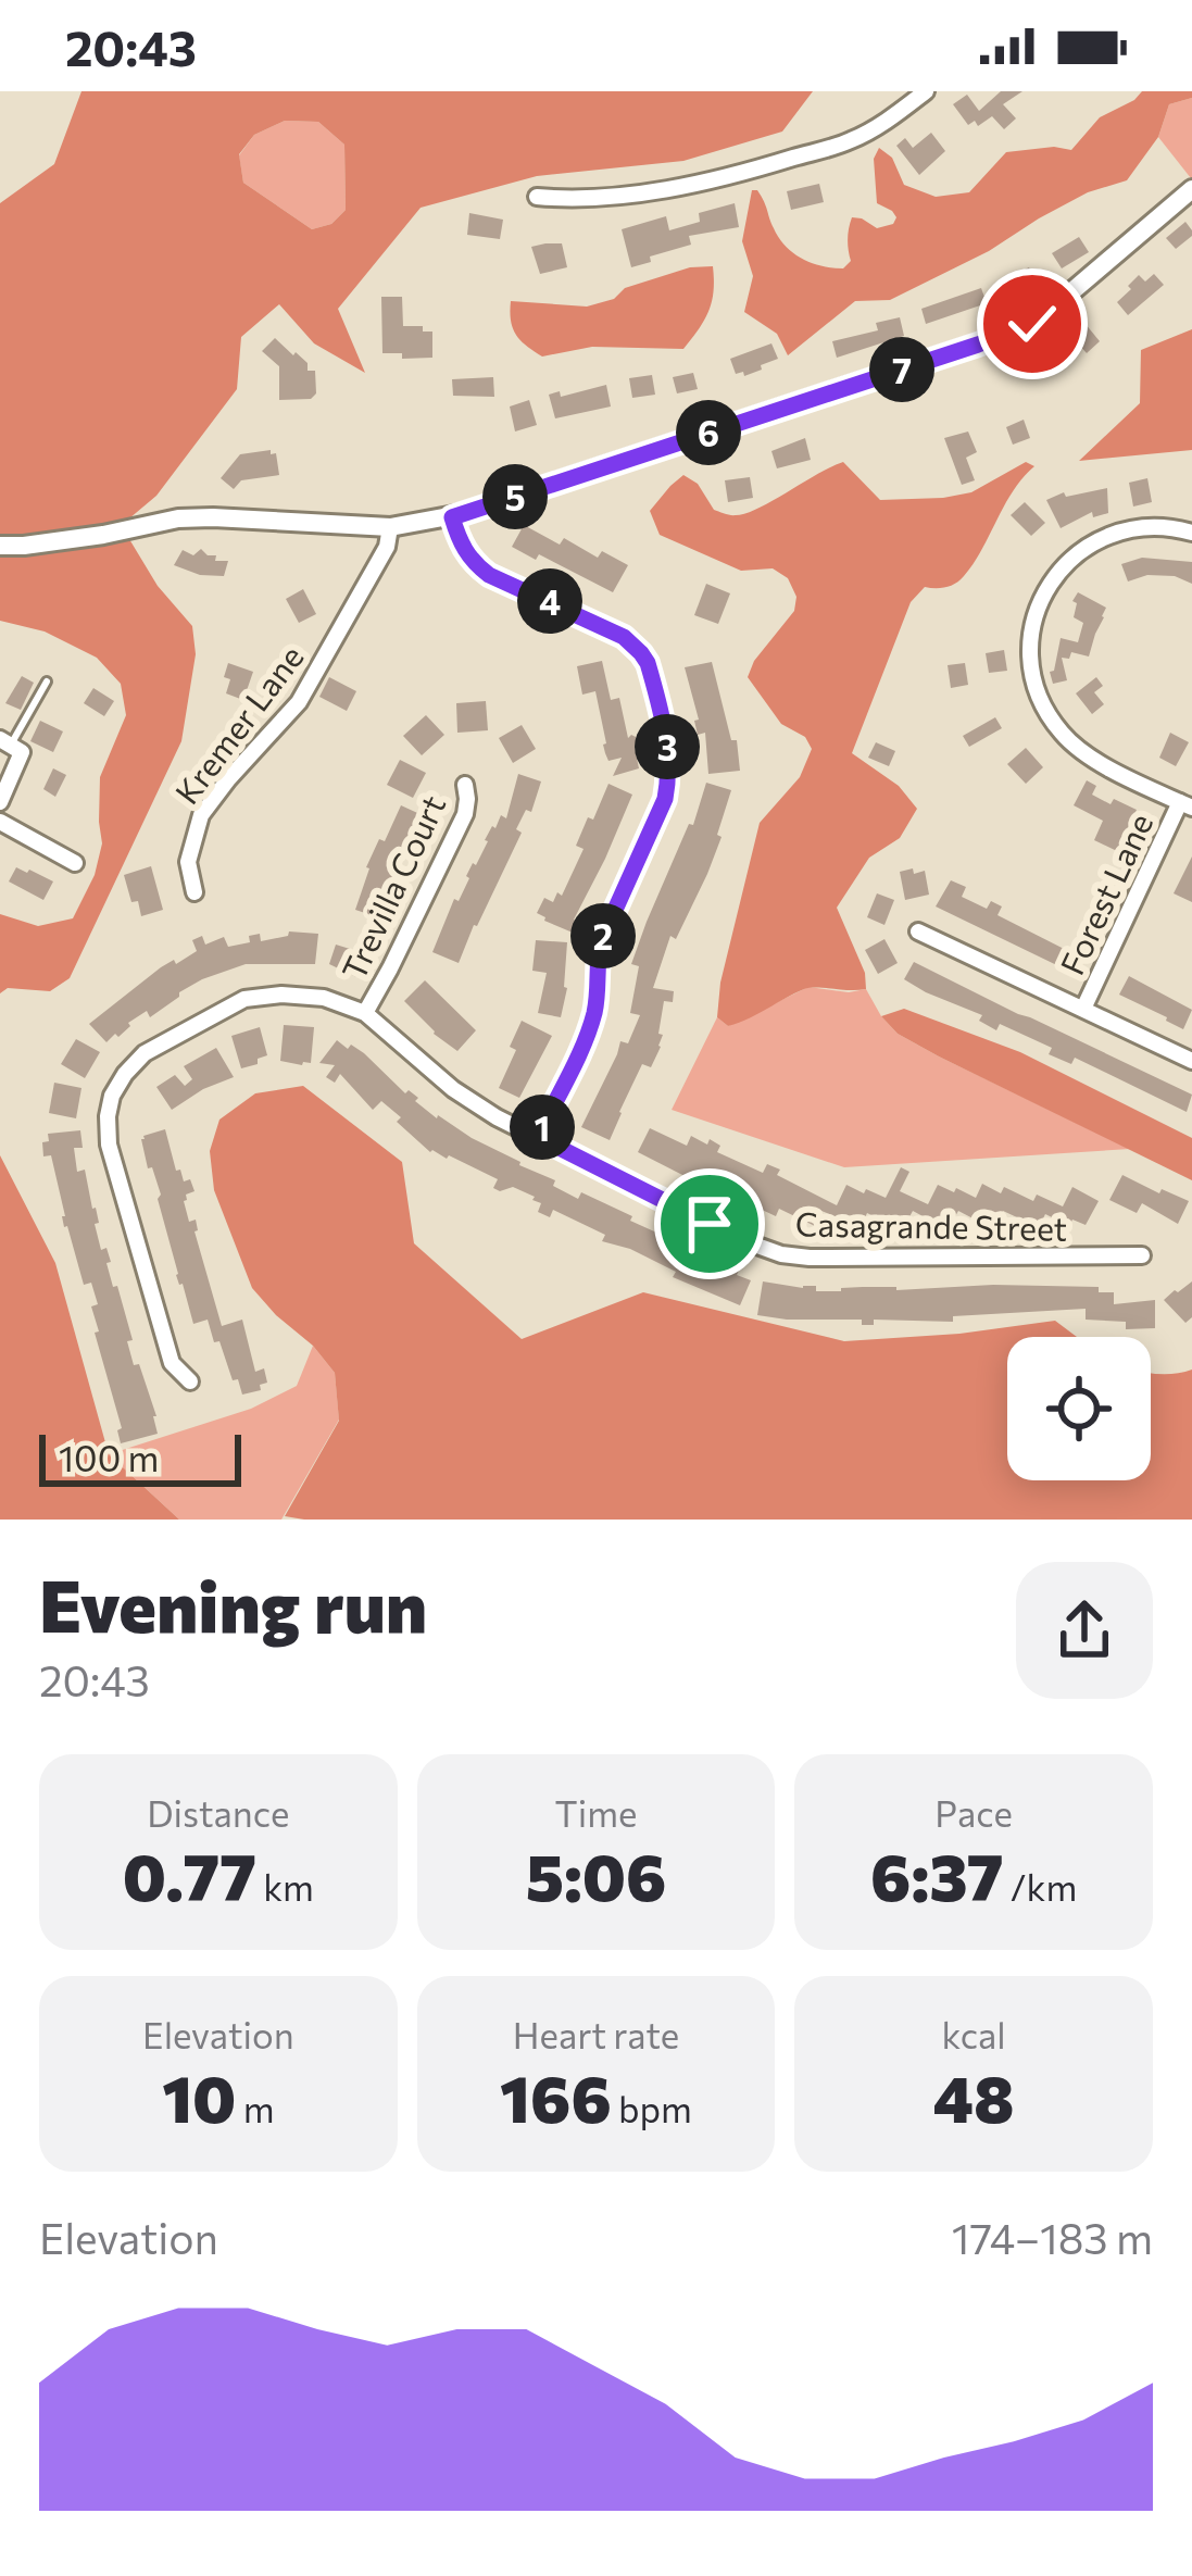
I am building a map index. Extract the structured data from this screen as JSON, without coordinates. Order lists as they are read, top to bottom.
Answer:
{
  "streets": {
    "street": [
      "Kremer Lane",
      "Trevilla Court",
      "Forest Lane",
      "Casagrande Street"
    ]
  },
  "crossings": [
    ["Trevilla Court", "Casagrande Street"]
  ],
  "scale_bar": "100 m",
  "page": {
    "status": "20:43",
    "pins": [
      "7",
      "6",
      "5",
      "4",
      "3",
      "2",
      "1"
    ],
    "scale": "100 m",
    "heading": ["Evening run", "20:43"],
    "stats": [
      ["Distance", "0.77 km"],
      ["Time", "5:06"],
      ["Pace", "6:37 /km"],
      ["Elevation", "10 m"],
      ["Heart rate", "166 bpm"],
      ["kcal", "48"]
    ],
    "chart": ["Elevation", "174–183 m"]
  }
}
